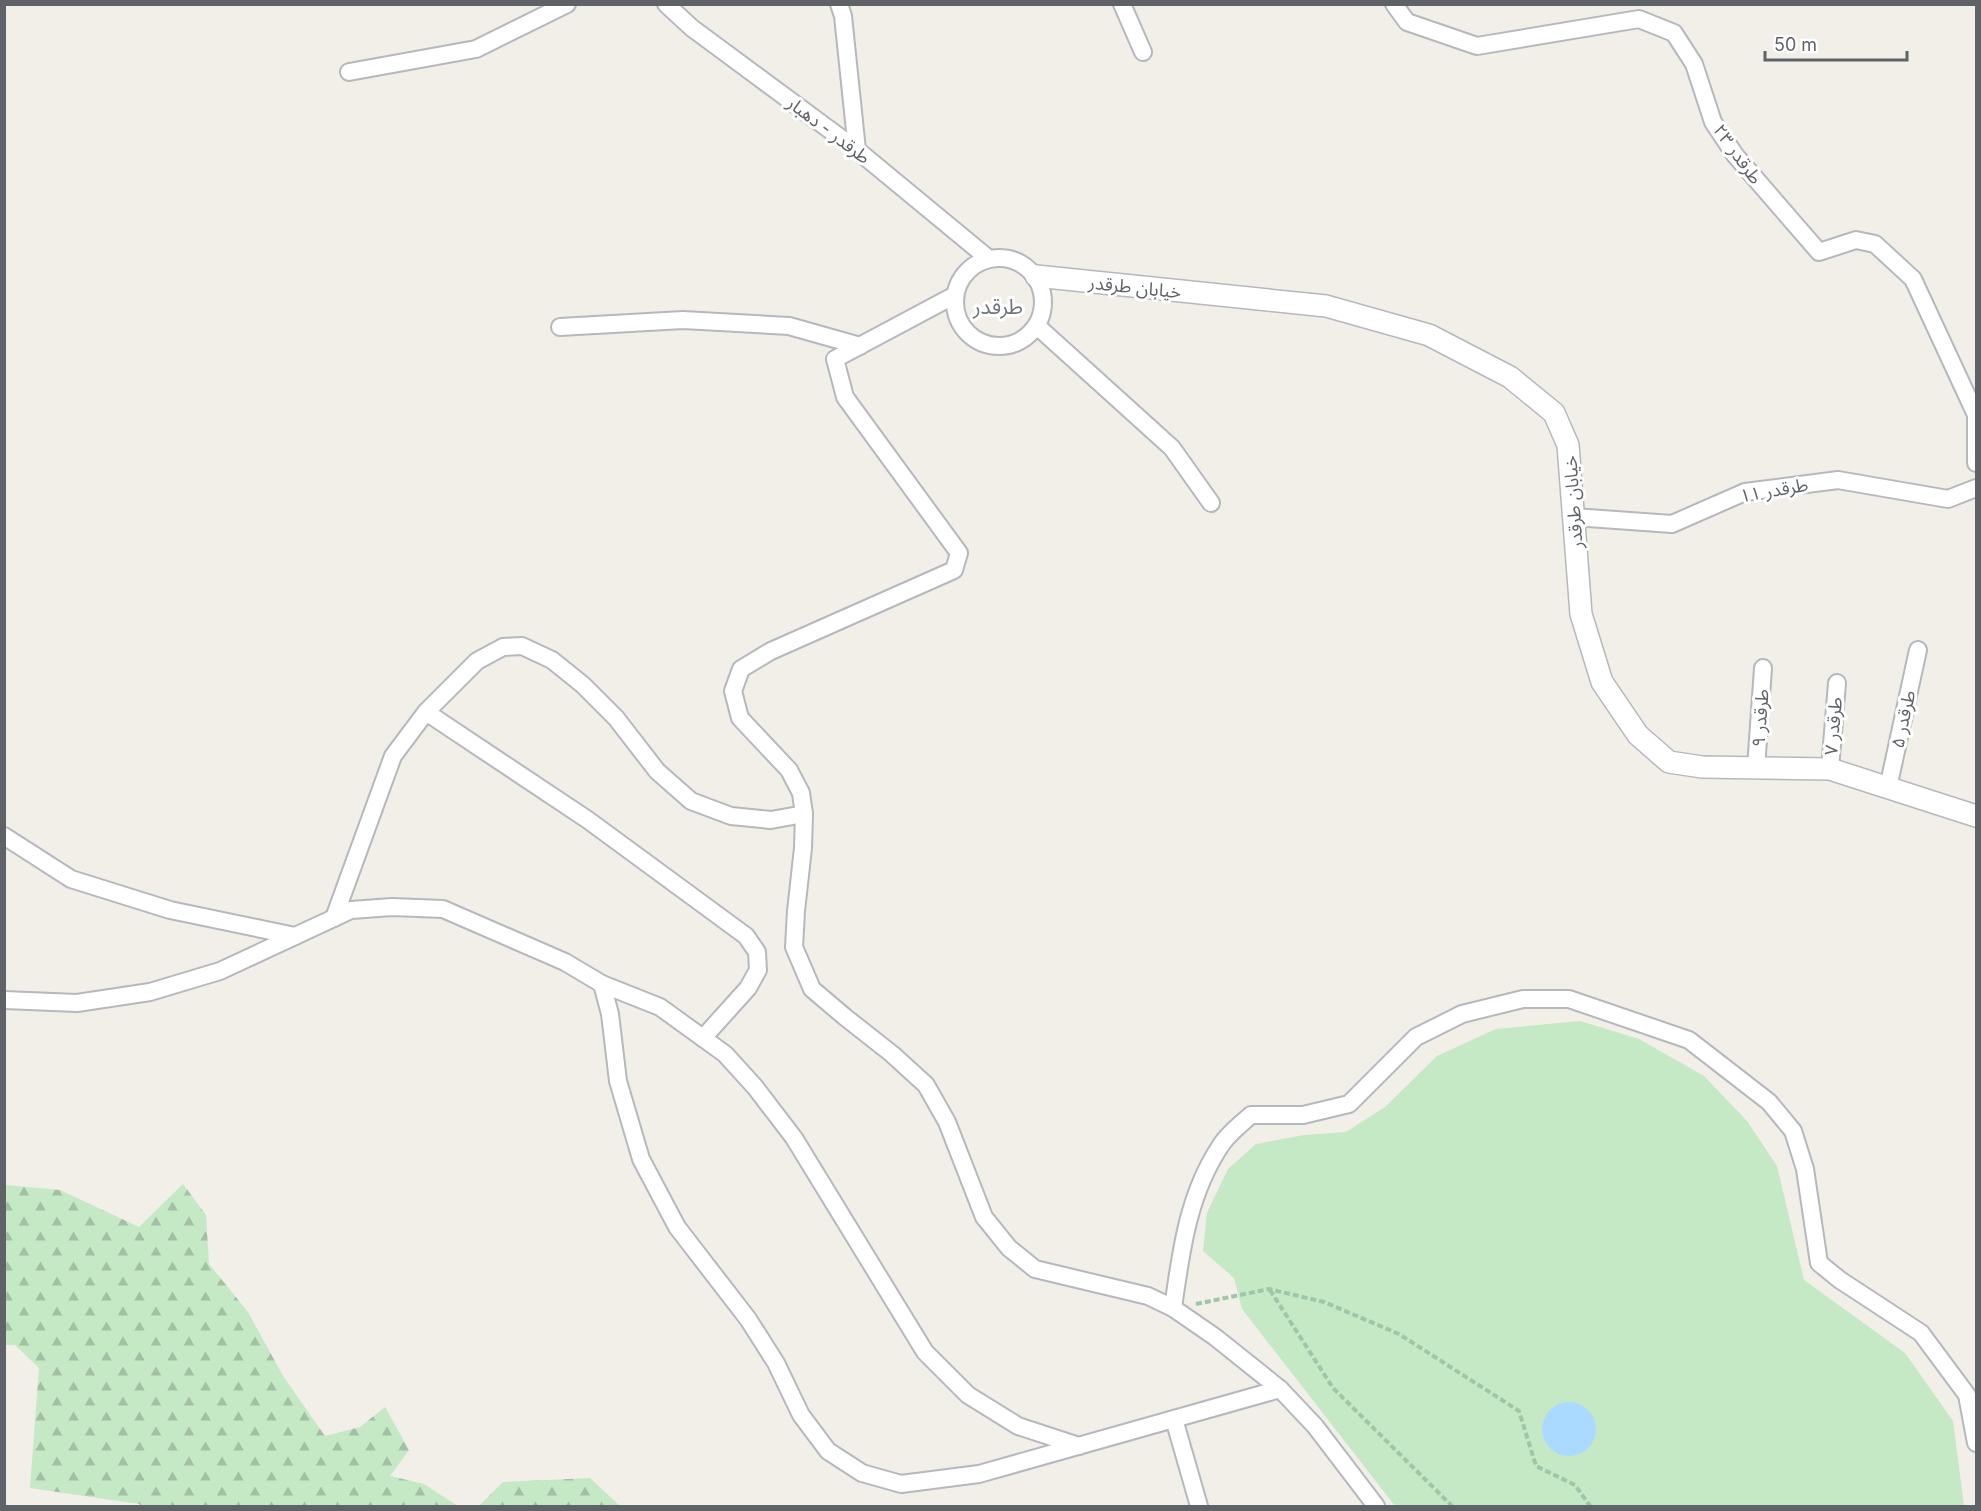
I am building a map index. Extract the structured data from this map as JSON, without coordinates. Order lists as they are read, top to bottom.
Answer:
{
  "streets": {
    "street": [
      "طرقدر - دهبار",
      "طرقدر ۲۳",
      "خیابان طرقدر",
      "طرقدر ۱۱",
      "طرقدر ۹",
      "طرقدر ۵",
      "طرقدر ۷"
    ]
  },
  "crossings": [
    ["طرقدر - دهبار", "خیابان طرقدر"],
    ["خیابان طرقدر", "طرقدر ۱۱"],
    ["خیابان طرقدر", "طرقدر ۹"],
    ["خیابان طرقدر", "طرقدر ۵"],
    ["خیابان طرقدر", "طرقدر ۷"]
  ],
  "districts": ["طرقدر"],
  "scale_bar": "50 m"
}
